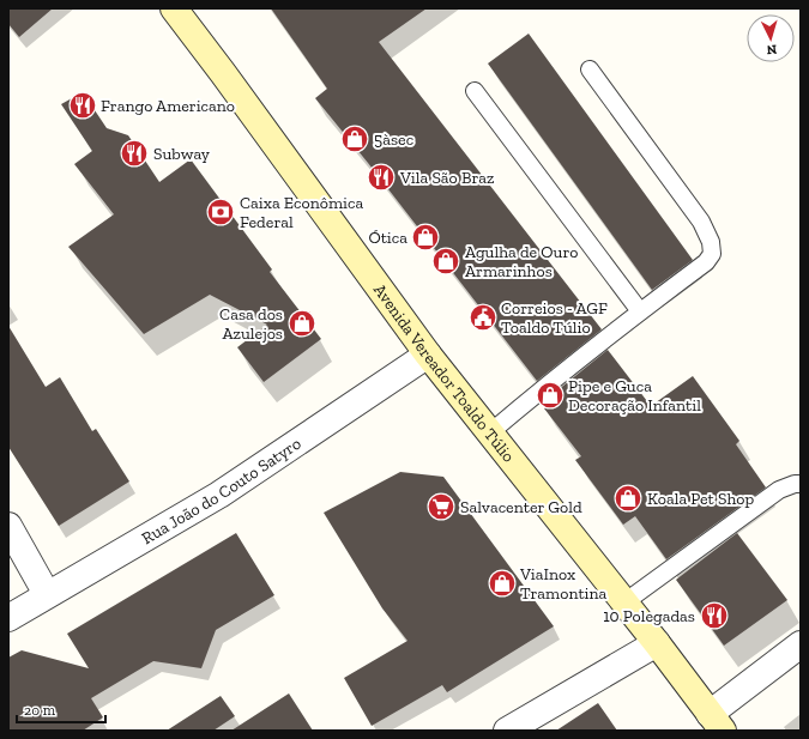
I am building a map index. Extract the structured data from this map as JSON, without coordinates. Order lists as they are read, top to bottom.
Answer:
{
  "streets": {
    "main road": ["Avenida Vereador Toaldo Túlio"],
    "street": ["Rua João do Couto Satyro"]
  },
  "crossings": [
    ["Avenida Vereador Toaldo Túlio", "Rua João do Couto Satyro"]
  ],
  "places": {
    "restaurant": [
      "Frango Americano",
      "Subway",
      "Vila São Braz",
      "10 Polegadas"
    ],
    "shop": [
      "5àsec",
      "Ótica",
      "Agulha de Ouro Armarinhos",
      "Casa dos Azulejos",
      "Pipe e Guca Decoração Infantil",
      "Koala Pet Shop",
      "ViaInox Tramontina"
    ],
    "bank": ["Caixa Econômica Federal"],
    "public building": ["Correios - AGF Toaldo Túlio"],
    "supermarket": ["Salvacenter Gold"]
  },
  "scale_bar": "20 m",
  "north": "bottom"
}
